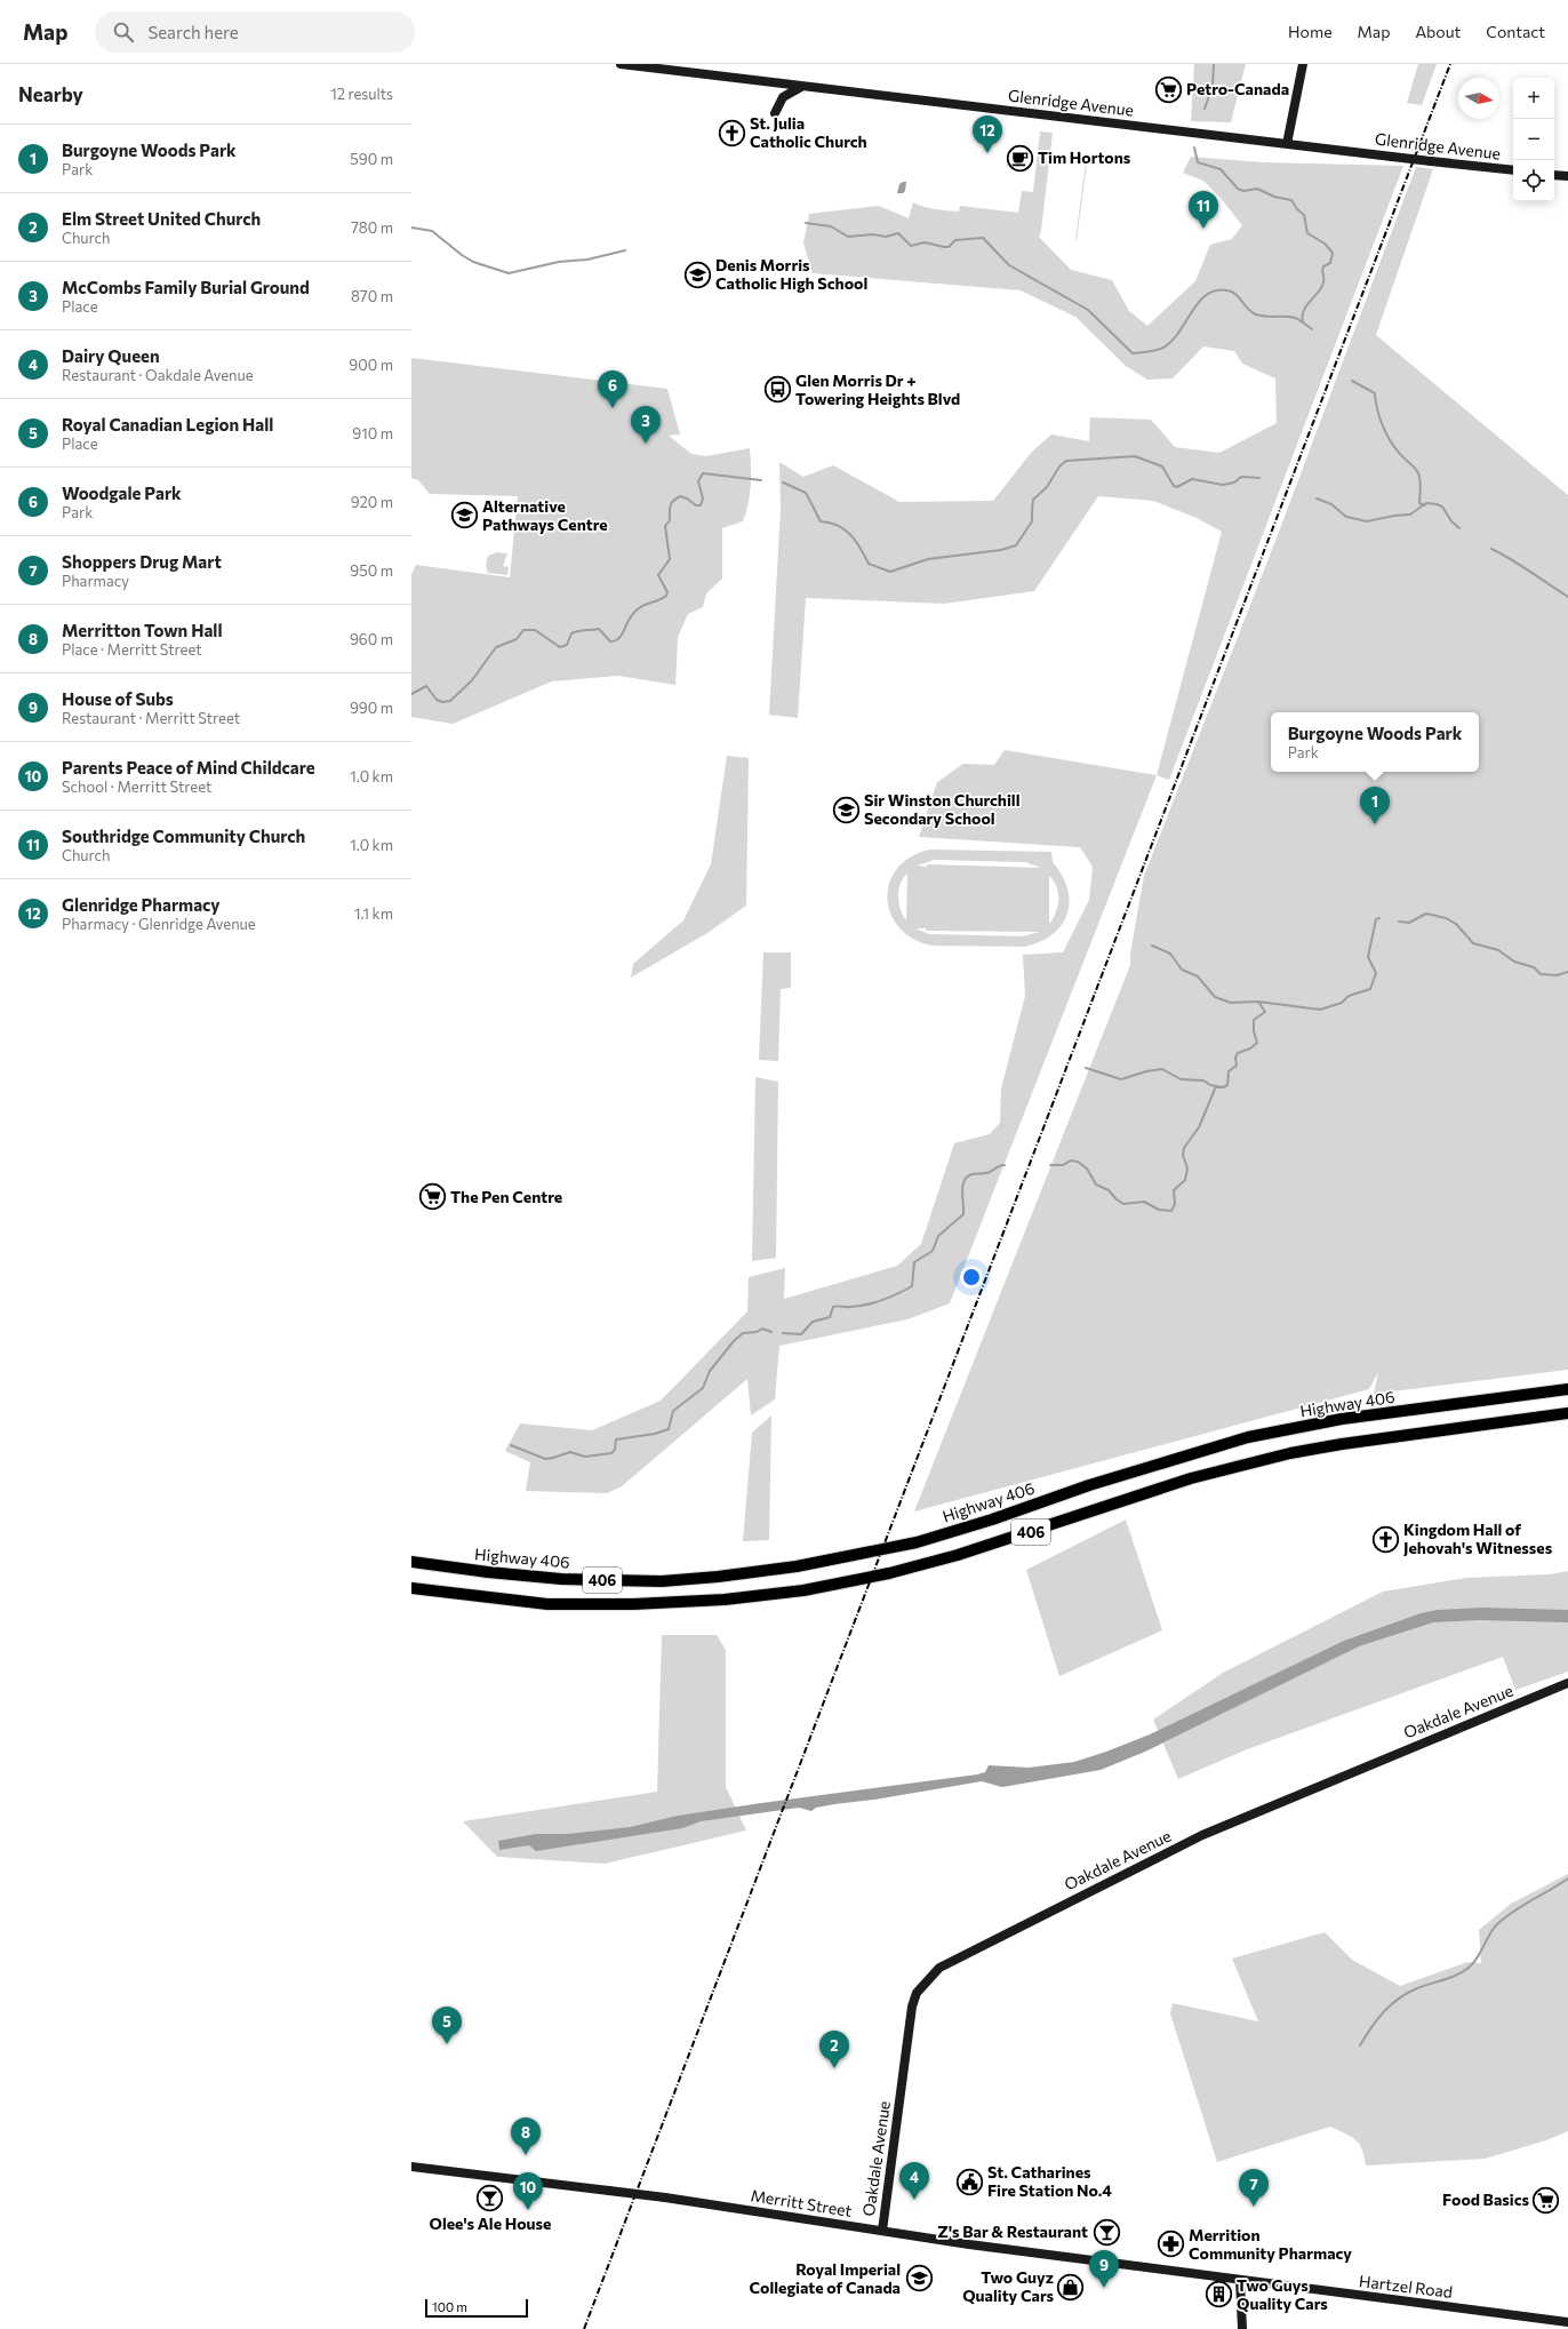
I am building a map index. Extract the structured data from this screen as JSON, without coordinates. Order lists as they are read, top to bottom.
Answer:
{
  "streets": {
    "highway": ["Highway 406", "406"],
    "street": [
      "Glenridge Avenue",
      "Oakdale Avenue",
      "Merritt Street",
      "Hartzel Road"
    ]
  },
  "crossings": [
    ["Oakdale Avenue", "Merritt Street"],
    ["Merritt Street", "Hartzel Road"]
  ],
  "places": {
    "supermarket": ["Petro-Canada", "The Pen Centre", "Food Basics"],
    "church": ["St. Julia Catholic Church", "Kingdom Hall of Jehovah's Witnesses"],
    "cafe": ["Tim Hortons"],
    "school or university": [
      "Denis Morris Catholic High School",
      "Alternative Pathways Centre",
      "Sir Winston Churchill Secondary School",
      "Royal Imperial Collegiate of Canada"
    ],
    "bus stop": ["Glen Morris Dr + Towering Heights Blvd"],
    "public building": ["St. Catharines Fire Station No.4"],
    "bar": ["Olee's Ale House", "Z's Bar & Restaurant"],
    "pharmacy": ["Merrition Community Pharmacy"],
    "shop": ["Two Guyz Quality Cars"],
    "building": ["Two Guys Quality Cars"]
  },
  "scale_bar": "100 m",
  "north": "right",
  "page": {
    "header": "Map",
    "search": "Search here",
    "nav": [
      "Home",
      "Map",
      "About",
      "Contact"
    ],
    "heading": ["Nearby", "12 results"],
    "map_buttons": ["+", "−"],
    "pins": [
      "12",
      "11",
      "6",
      "3",
      "1",
      "5",
      "2",
      "8",
      "4",
      "7",
      "10",
      "9"
    ],
    "list": [
      {
        "mark": "1",
        "name": "Burgoyne Woods Park",
        "note": "Park",
        "value": "590 m"
      },
      {
        "mark": "2",
        "name": "Elm Street United Church",
        "note": "Church",
        "value": "780 m"
      },
      {
        "mark": "3",
        "name": "McCombs Family Burial Ground",
        "note": "Place",
        "value": "870 m"
      },
      {
        "mark": "4",
        "name": "Dairy Queen",
        "note": "Restaurant · Oakdale Avenue",
        "value": "900 m"
      },
      {
        "mark": "5",
        "name": "Royal Canadian Legion Hall",
        "note": "Place",
        "value": "910 m"
      },
      {
        "mark": "6",
        "name": "Woodgale Park",
        "note": "Park",
        "value": "920 m"
      },
      {
        "mark": "7",
        "name": "Shoppers Drug Mart",
        "note": "Pharmacy",
        "value": "950 m"
      },
      {
        "mark": "8",
        "name": "Merritton Town Hall",
        "note": "Place · Merritt Street",
        "value": "960 m"
      },
      {
        "mark": "9",
        "name": "House of Subs",
        "note": "Restaurant · Merritt Street",
        "value": "990 m"
      },
      {
        "mark": "10",
        "name": "Parents Peace of Mind Childcare",
        "note": "School · Merritt Street",
        "value": "1.0 km"
      },
      {
        "mark": "11",
        "name": "Southridge Community Church",
        "note": "Church",
        "value": "1.0 km"
      },
      {
        "mark": "12",
        "name": "Glenridge Pharmacy",
        "note": "Pharmacy · Glenridge Avenue",
        "value": "1.1 km"
      }
    ],
    "popup": ["Burgoyne Woods Park", "Park"],
    "scale": "100 m"
  }
}
